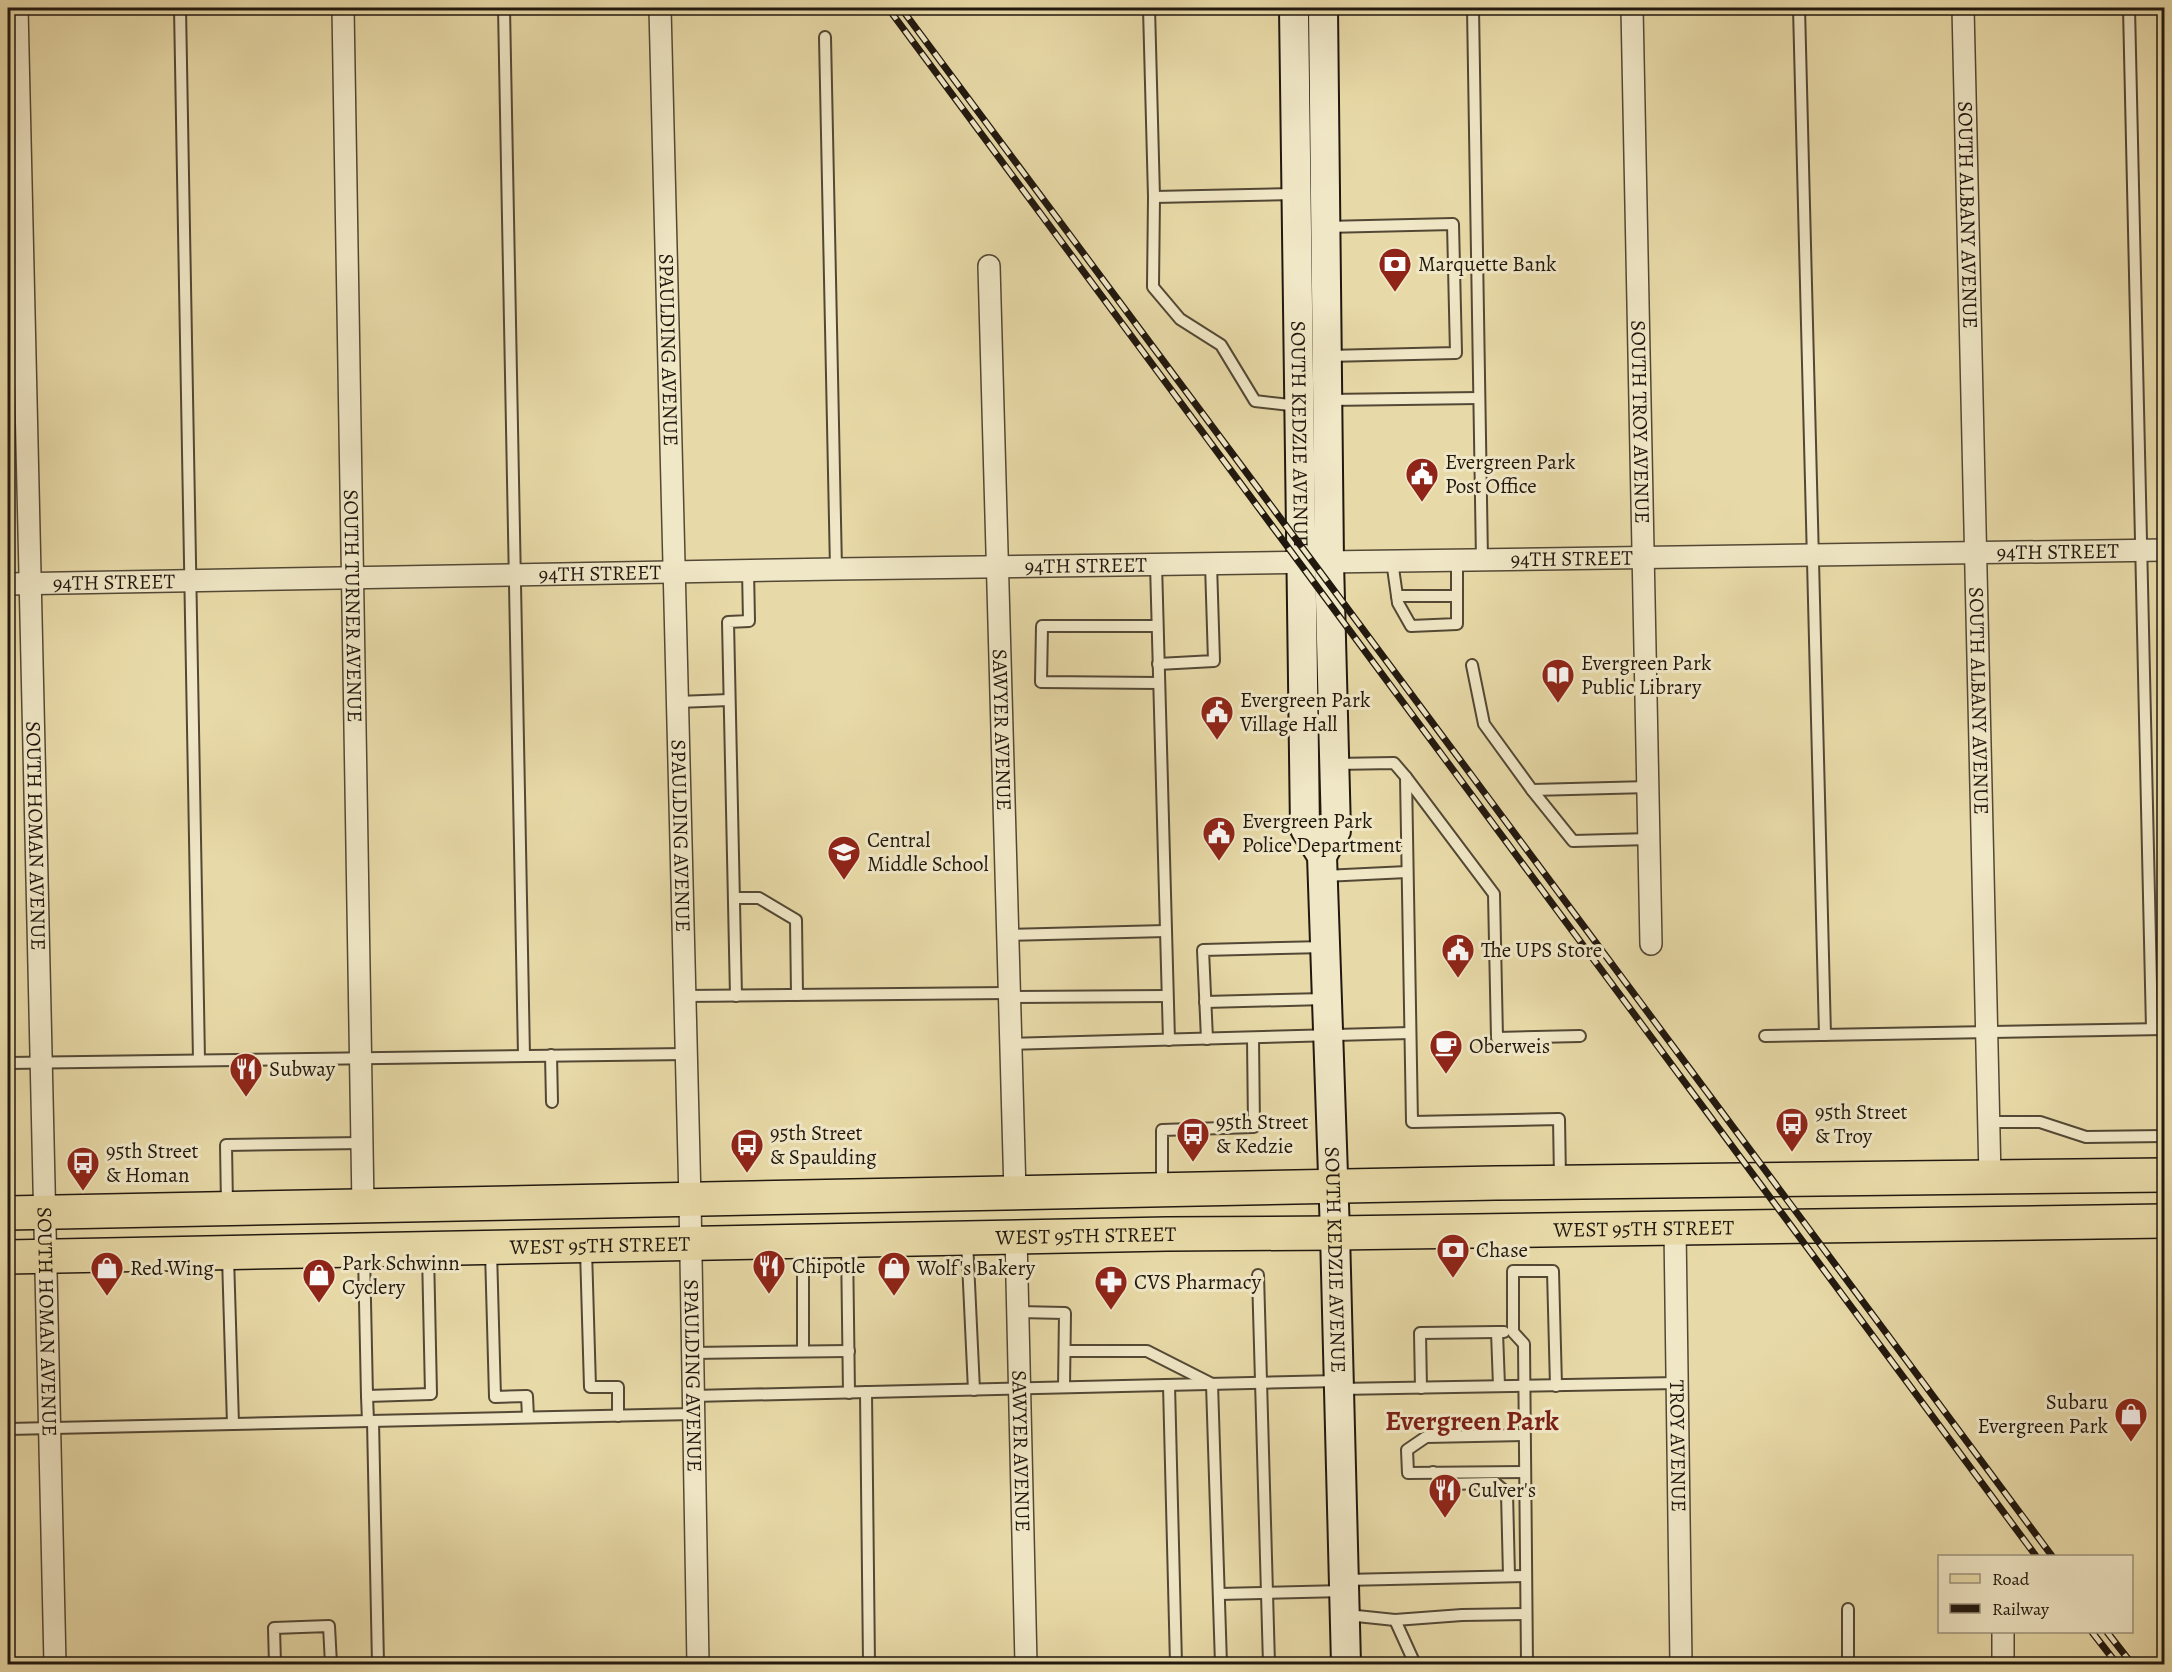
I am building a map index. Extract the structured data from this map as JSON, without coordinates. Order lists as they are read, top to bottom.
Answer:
{
  "streets": {
    "main road": ["SOUTH KEDZIE AVENUE", "WEST 95TH STREET"],
    "street": [
      "SOUTH ALBANY AVENUE",
      "SPAULDING AVENUE",
      "SOUTH TROY AVENUE",
      "94TH STREET",
      "SOUTH TURNER AVENUE",
      "SAWYER AVENUE",
      "SOUTH HOMAN AVENUE",
      "TROY AVENUE"
    ]
  },
  "crossings": [
    ["SOUTH ALBANY AVENUE", "94TH STREET"],
    ["SPAULDING AVENUE", "94TH STREET"],
    ["SPAULDING AVENUE", "WEST 95TH STREET"],
    ["SOUTH TROY AVENUE", "94TH STREET"],
    ["SOUTH KEDZIE AVENUE", "94TH STREET"],
    ["SOUTH KEDZIE AVENUE", "WEST 95TH STREET"],
    ["94TH STREET", "SOUTH TURNER AVENUE"],
    ["94TH STREET", "SAWYER AVENUE"],
    ["94TH STREET", "SOUTH HOMAN AVENUE"],
    ["SAWYER AVENUE", "WEST 95TH STREET"],
    ["SOUTH HOMAN AVENUE", "WEST 95TH STREET"],
    ["WEST 95TH STREET", "TROY AVENUE"]
  ],
  "districts": ["Evergreen Park"],
  "places": {
    "bank": ["Marquette Bank", "Chase"],
    "public building": [
      "Evergreen Park Post Office",
      "Evergreen Park Village Hall",
      "Evergreen Park Police Department",
      "The UPS Store"
    ],
    "library": ["Evergreen Park Public Library"],
    "school or university": ["Central Middle School"],
    "cafe": ["Oberweis"],
    "restaurant": ["Subway", "Chipotle", "Culver's"],
    "bus stop": [
      "95th Street & Troy",
      "95th Street & Kedzie",
      "95th Street & Spaulding",
      "95th Street & Homan"
    ],
    "shop": [
      "Red Wing",
      "Wolf's Bakery",
      "Park Schwinn Cyclery",
      "Subaru Evergreen Park"
    ],
    "pharmacy": ["CVS Pharmacy"]
  },
  "legend": ["Road", "Railway"]
}
